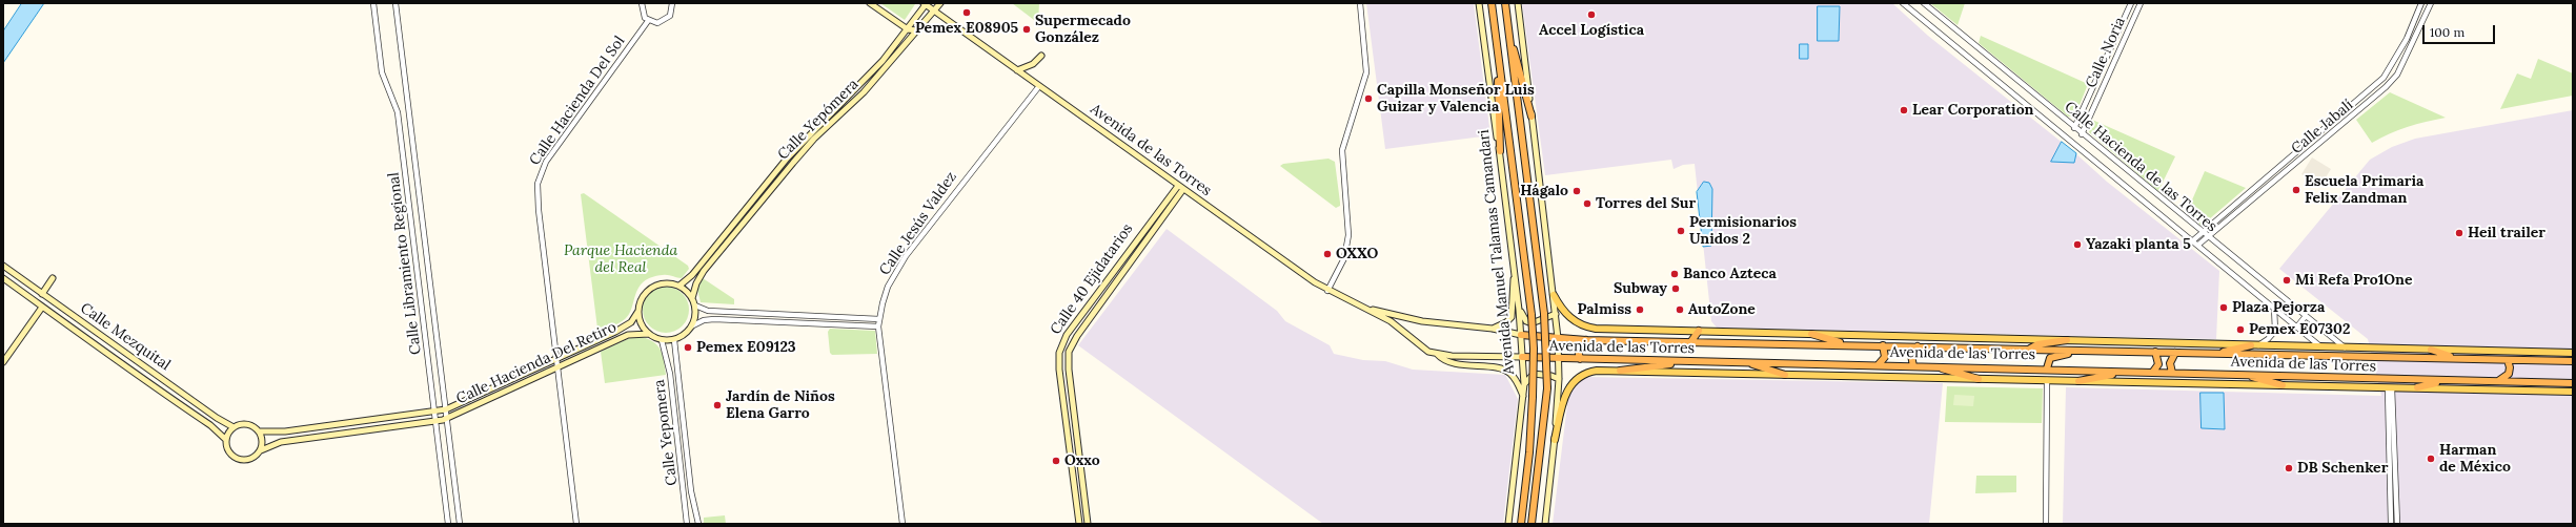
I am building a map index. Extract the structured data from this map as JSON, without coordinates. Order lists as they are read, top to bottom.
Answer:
{
  "streets": {
    "highway": ["Avenida de las Torres"],
    "main road": [
      "Calle Yepómera",
      "Avenida Manuel Talamas Camandari",
      "Calle 40 Ejidatarios",
      "Calle Mezquital",
      "Calle Hacienda Del Retiro"
    ],
    "street": [
      "Calle Noria",
      "Calle Hacienda Del Sol",
      "Calle Jabalí",
      "Calle Hacienda de las Torres",
      "Calle Jesús Valdez",
      "Calle Libramiento Regional",
      "Calle Yepomera"
    ]
  },
  "crossings": [
    ["Calle Noria", "Calle Hacienda de las Torres"],
    ["Calle Hacienda Del Sol", "Calle Hacienda Del Retiro"],
    ["Calle Yepómera", "Avenida de las Torres"],
    ["Calle Yepómera", "Calle Hacienda Del Retiro"],
    ["Calle Yepómera", "Calle Yepomera"],
    ["Calle Jabalí", "Calle Hacienda de las Torres"],
    ["Avenida de las Torres", "Calle Hacienda de las Torres"],
    ["Avenida de las Torres", "Calle Jesús Valdez"],
    ["Avenida de las Torres", "Avenida Manuel Talamas Camandari"],
    ["Avenida de las Torres", "Calle 40 Ejidatarios"],
    ["Calle Libramiento Regional", "Calle Hacienda Del Retiro"],
    ["Calle Hacienda Del Retiro", "Calle Yepomera"]
  ],
  "parks": ["Parque Hacienda del Real"],
  "places": [
    "Pemex E08905",
    "Accel Logística",
    "Supermecado González",
    "Capilla Monseñor Luis Guizar y Valencia",
    "Lear Corporation",
    "Escuela Primaria Felix Zandman",
    "Hágalo",
    "Torres del Sur",
    "Permisionarios Unidos 2",
    "Heil trailer",
    "Yazaki planta 5",
    "OXXO",
    "Banco Azteca",
    "Mi Refa Pro1One",
    "Subway",
    "Plaza Pejorza",
    "Palmiss",
    "AutoZone",
    "Pemex E07302",
    "Pemex E09123",
    "Jardín de Niños Elena Garro",
    "Harman de México",
    "Oxxo",
    "DB Schenker"
  ],
  "scale_bar": "100 m"
}
